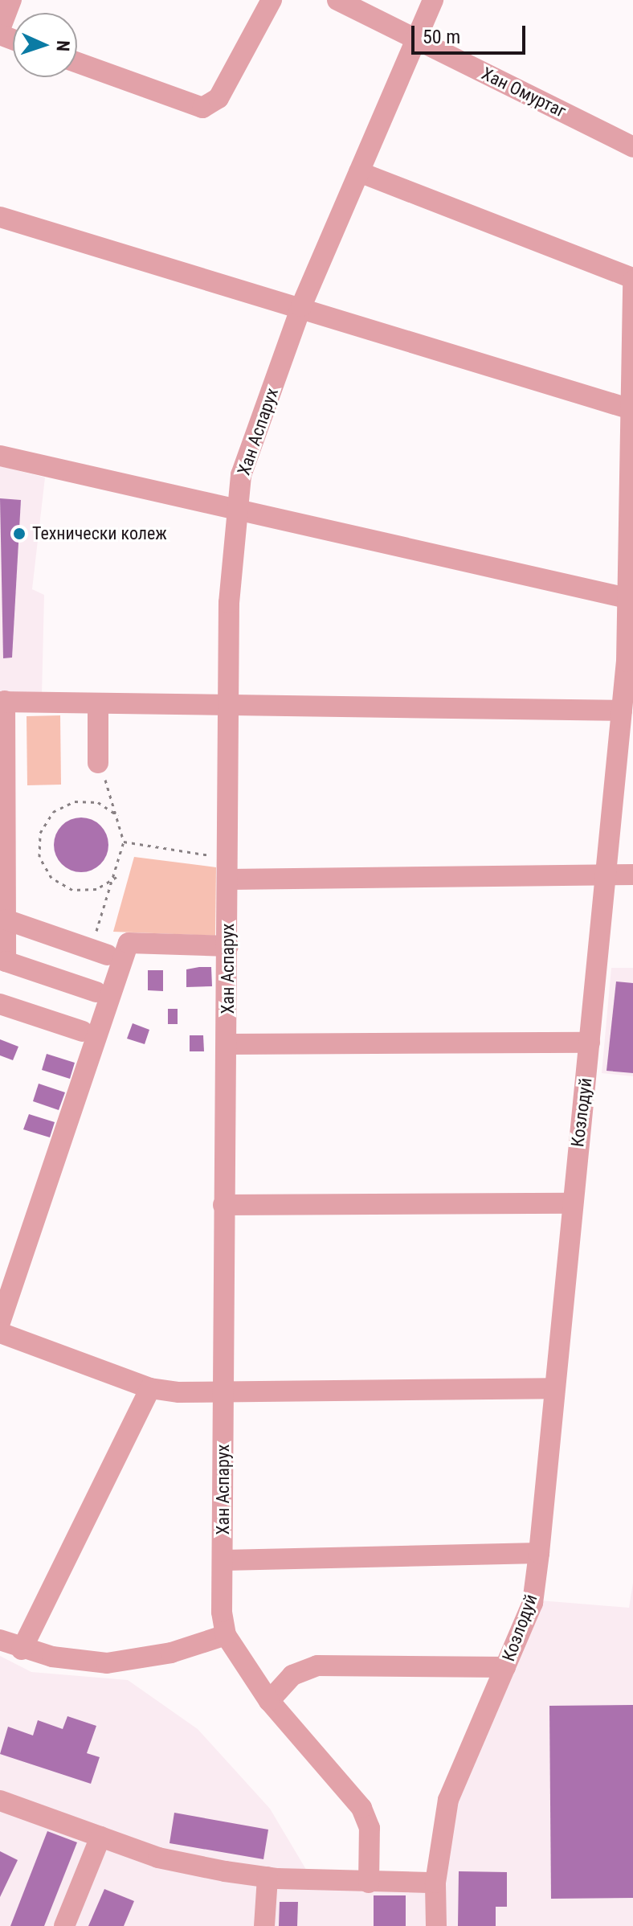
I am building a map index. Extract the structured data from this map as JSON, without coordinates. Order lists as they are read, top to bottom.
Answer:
{
  "streets": {
    "street": ["Хан Омуртаг", "Хан Аспарух", "Козлодуй"]
  },
  "crossings": [
    ["Хан Омуртаг", "Хан Аспарух"]
  ],
  "places": ["Технически колеж"],
  "scale_bar": "50 m",
  "north": "right"
}
